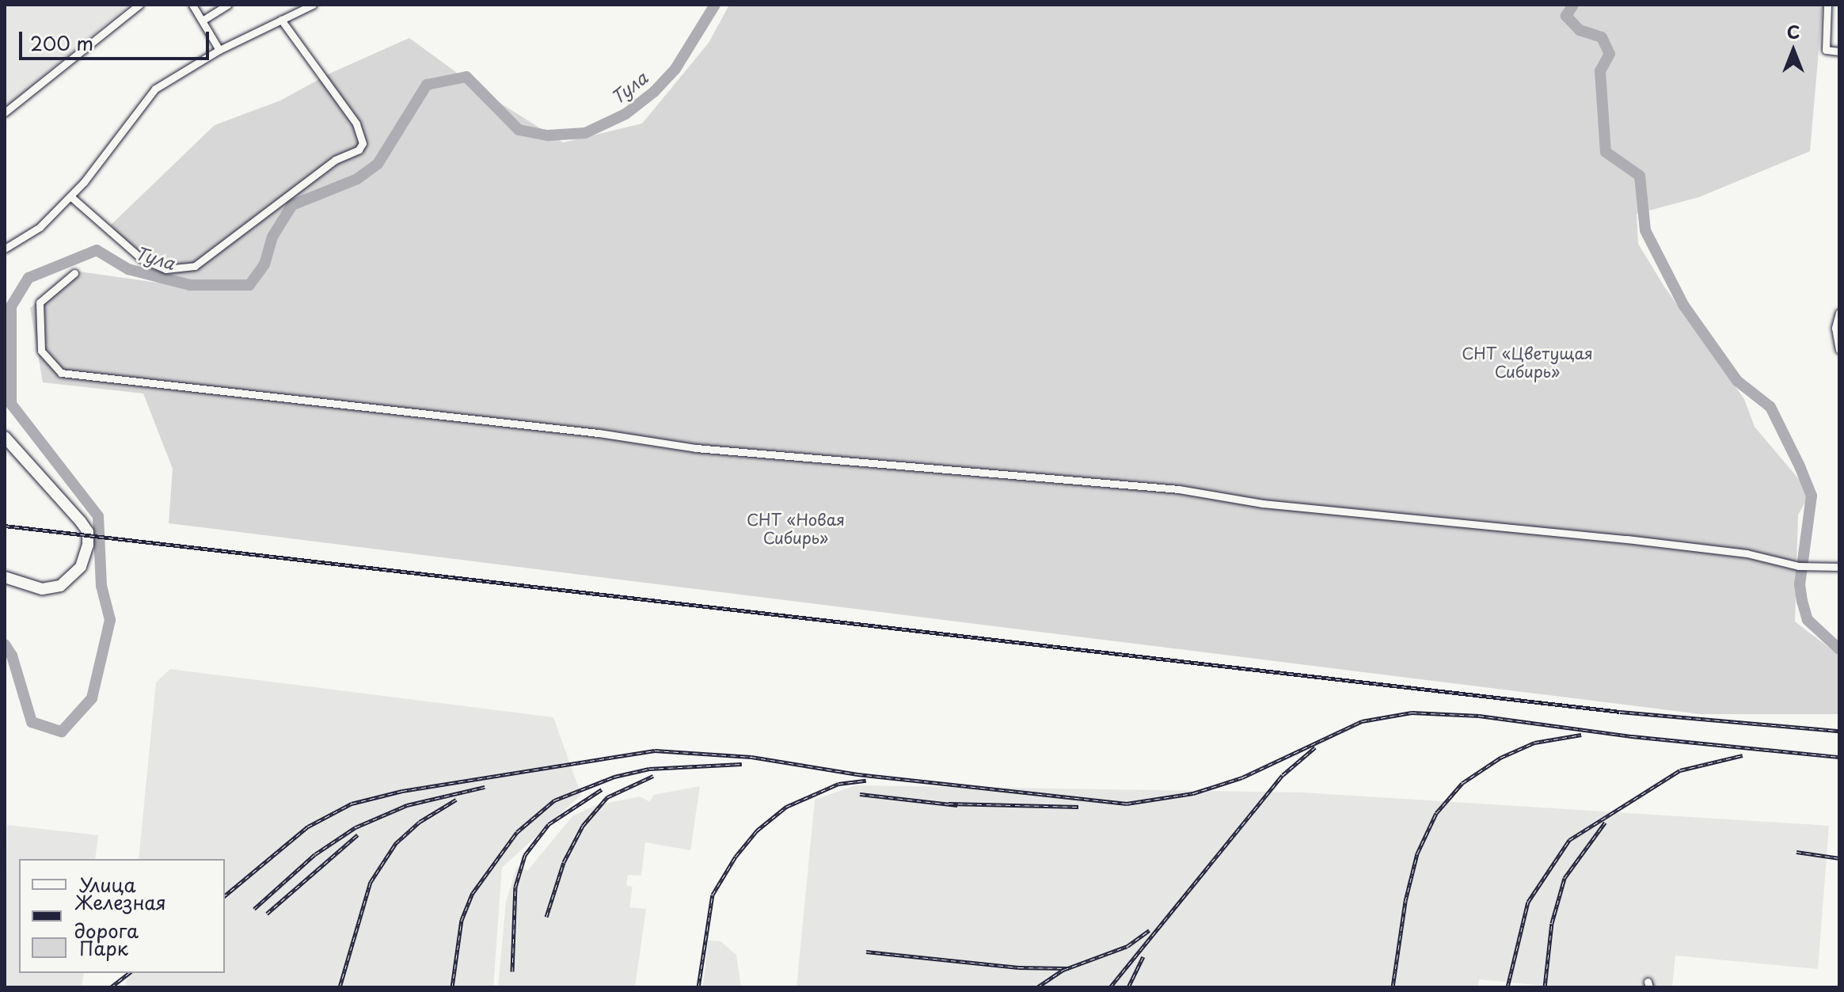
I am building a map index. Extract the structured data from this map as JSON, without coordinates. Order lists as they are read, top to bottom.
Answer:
{
  "water": ["Тула"],
  "parks": ["СНТ «Цветущая Сибирь»", "СНТ «Новая Сибирь»"],
  "legend": ["Улица", "Железная дорога", "Парк"],
  "scale_bar": "200 m",
  "north": "top"
}
